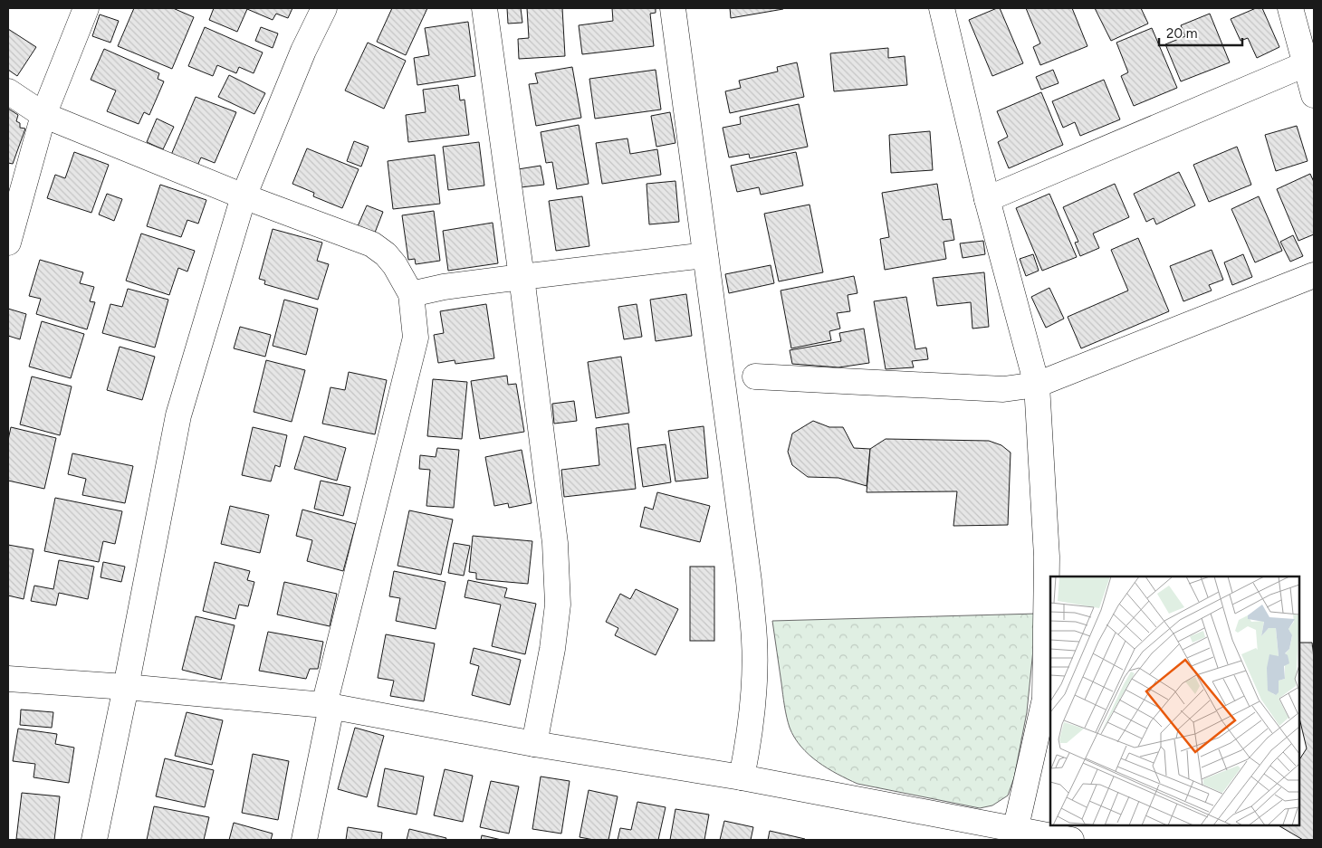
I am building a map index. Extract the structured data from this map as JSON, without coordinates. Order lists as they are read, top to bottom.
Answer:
{
  "scale_bar": "20 m"
}
